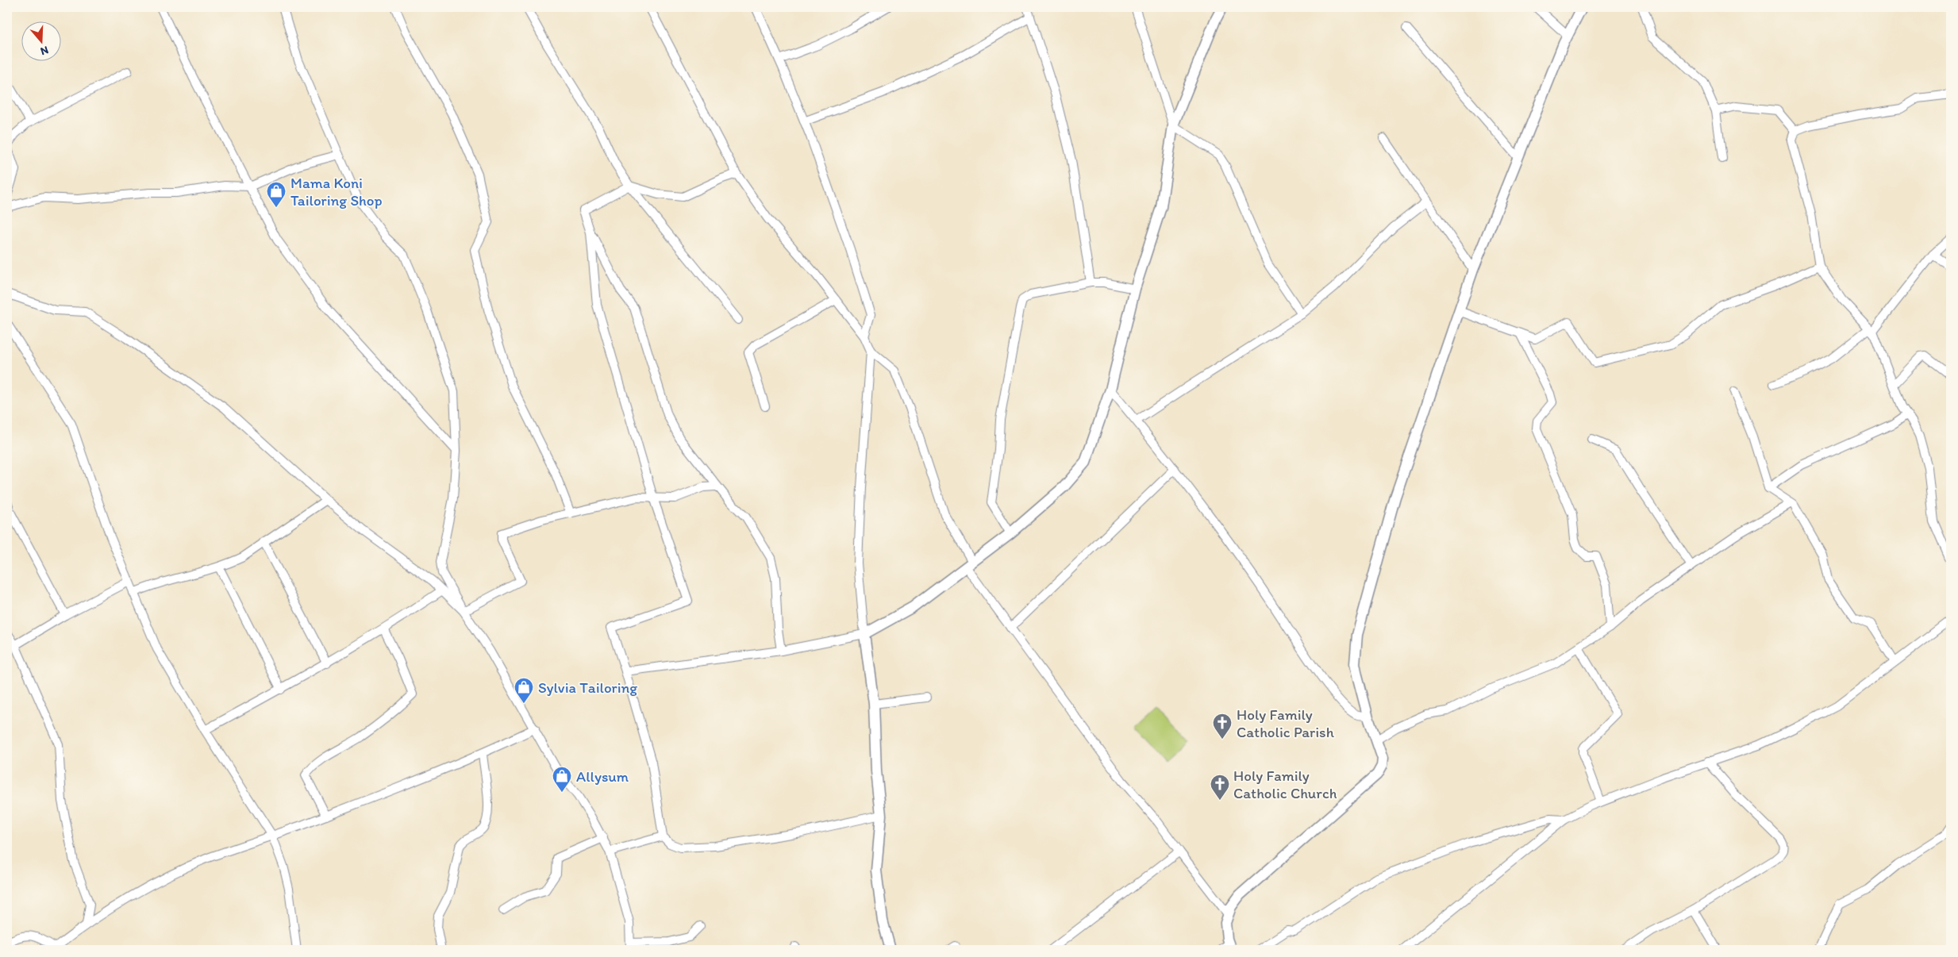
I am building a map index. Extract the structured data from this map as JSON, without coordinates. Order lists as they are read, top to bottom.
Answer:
{
  "places": {
    "shop": ["Mama Koni Tailoring Shop", "Sylvia Tailoring", "Allysum"],
    "church": ["Holy Family Catholic Parish", "Holy Family Catholic Church"]
  },
  "north": "bottom"
}
